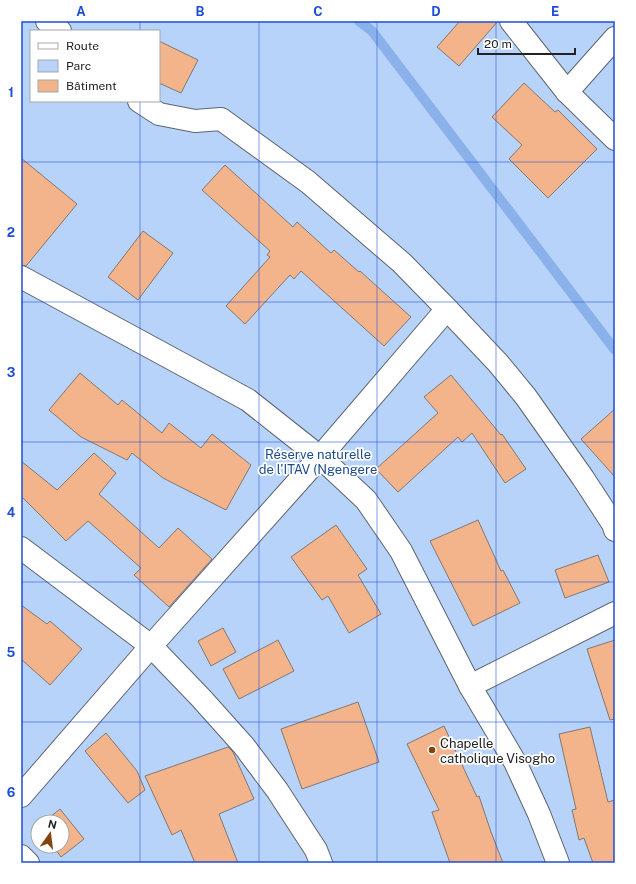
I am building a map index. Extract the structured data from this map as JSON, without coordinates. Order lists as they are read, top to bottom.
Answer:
{
  "parks": ["Réserve naturelle de l'ITAV (Ngengere"],
  "places": ["Chapelle catholique Visogho"],
  "legend": ["Route", "Parc", "Bâtiment"],
  "scale_bar": "20 m",
  "north": "top",
  "grid": {
    "columns": [
      "A",
      "B",
      "C",
      "D",
      "E"
    ],
    "rows": [
      "1",
      "2",
      "3",
      "4",
      "5",
      "6"
    ]
  }
}
